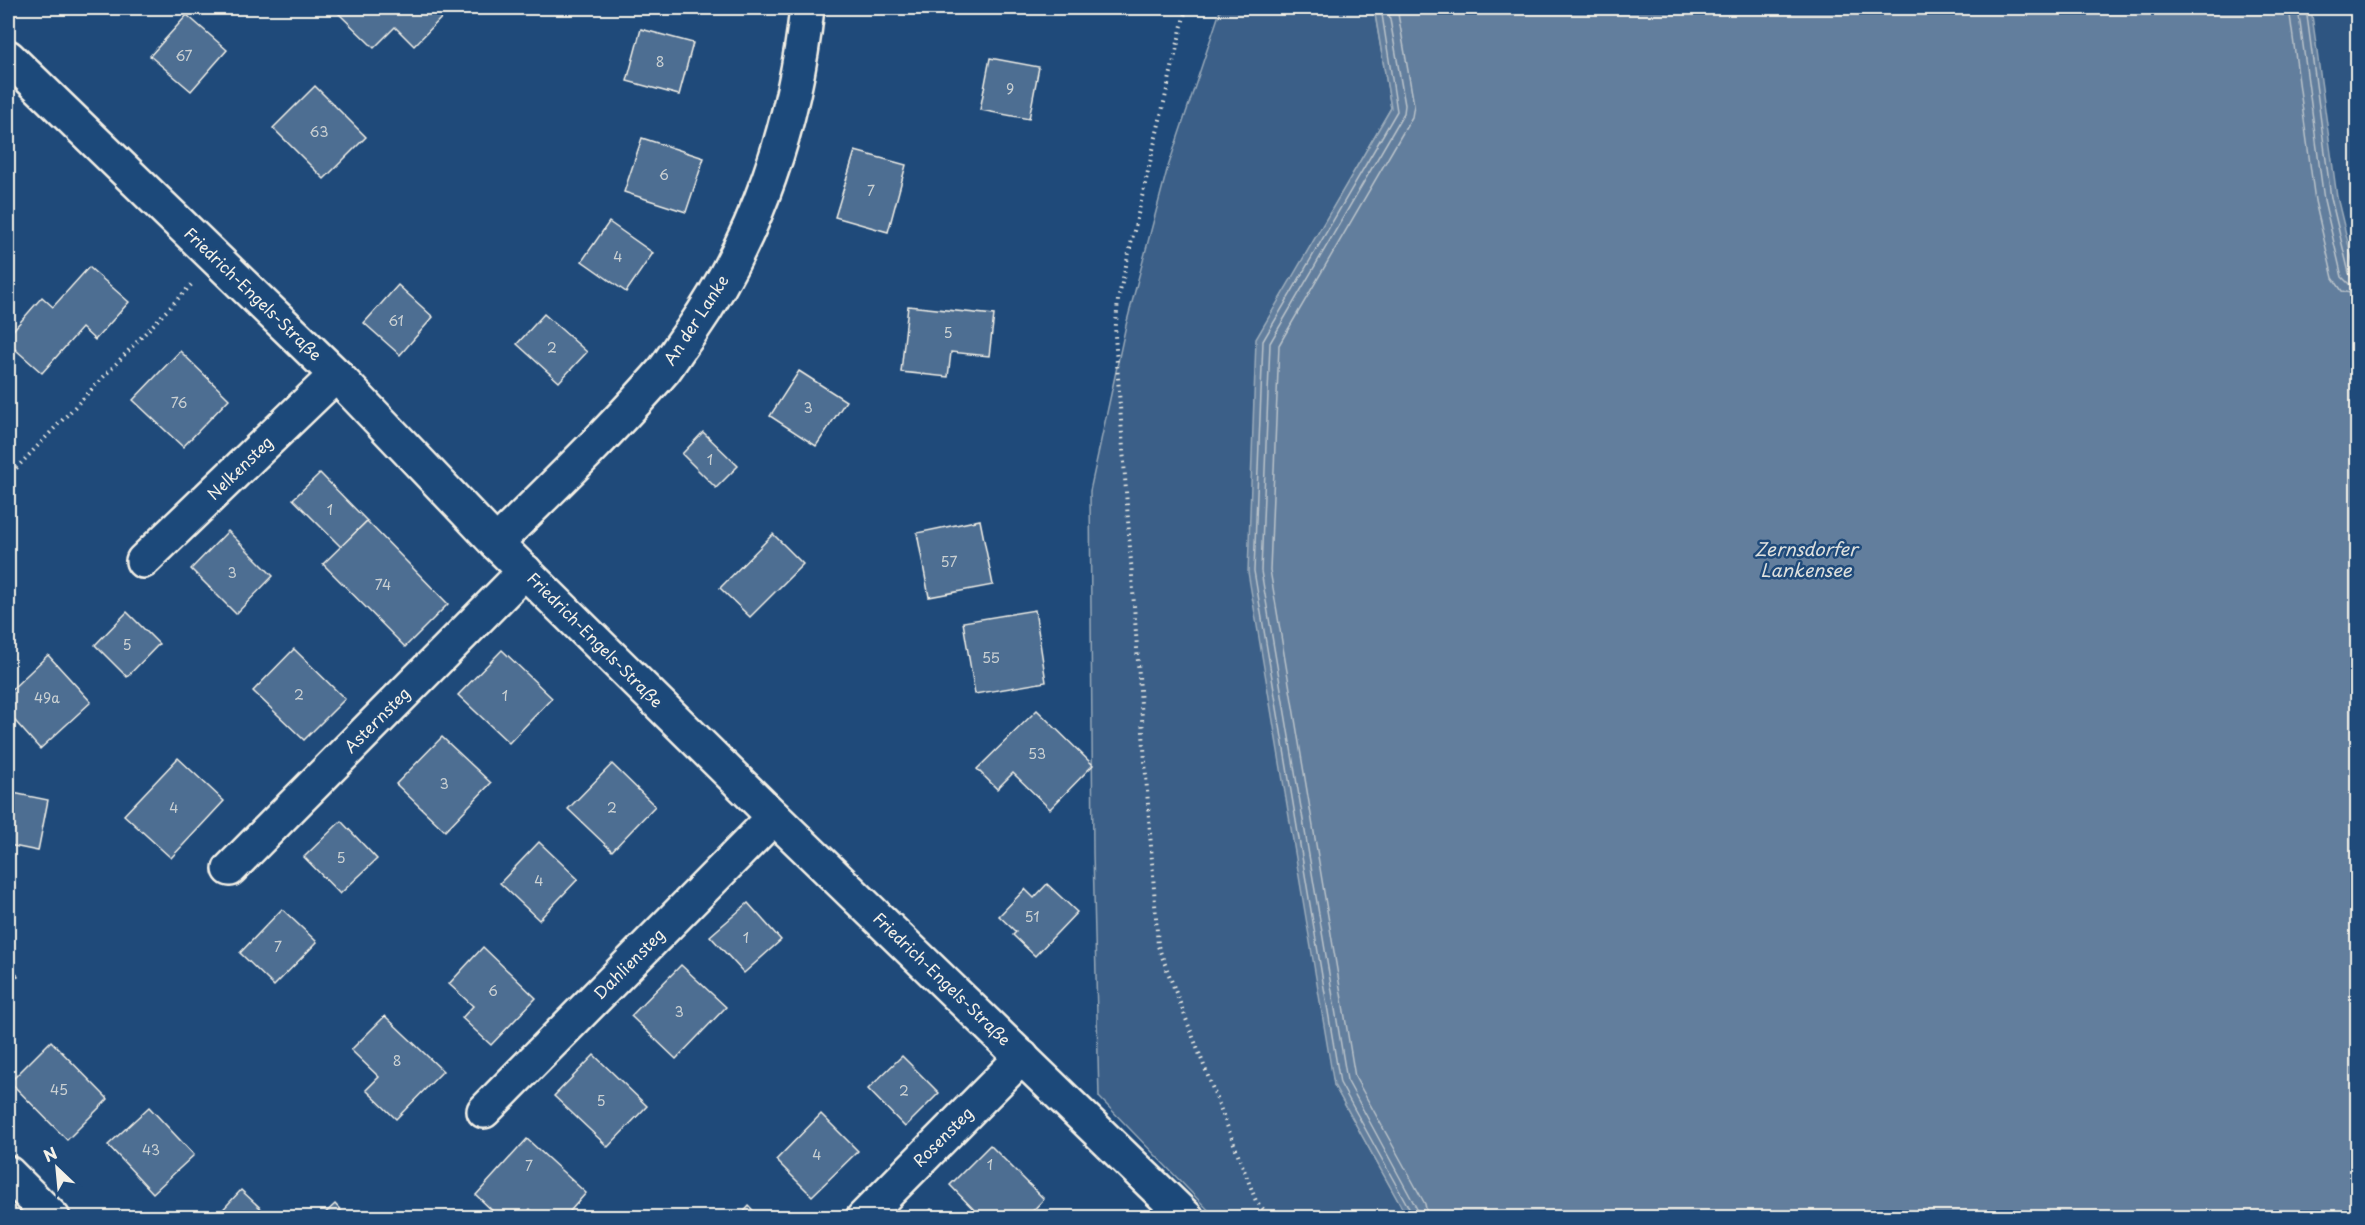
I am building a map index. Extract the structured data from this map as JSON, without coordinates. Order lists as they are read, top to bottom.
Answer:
{
  "streets": {
    "street": [
      "Friedrich-Engels-Straße",
      "An der Lanke",
      "Nelkensteg",
      "Asternsteg",
      "Dahliensteg",
      "Rosensteg"
    ]
  },
  "crossings": [
    ["Friedrich-Engels-Straße", "An der Lanke"],
    ["Friedrich-Engels-Straße", "Nelkensteg"],
    ["Friedrich-Engels-Straße", "Asternsteg"],
    ["Friedrich-Engels-Straße", "Dahliensteg"],
    ["Friedrich-Engels-Straße", "Rosensteg"]
  ],
  "water": ["Zernsdorfer Lankensee"],
  "house_numbers": [
    "67",
    "8",
    "9",
    "63",
    "6",
    "7",
    "4",
    "61",
    "5",
    "2",
    "76",
    "3",
    "1",
    "1",
    "57",
    "3",
    "74",
    "5",
    "55",
    "2",
    "1",
    "49a",
    "53",
    "3",
    "4",
    "2",
    "5",
    "4",
    "51",
    "1",
    "7",
    "6",
    "3",
    "8",
    "45",
    "2",
    "5",
    "43",
    "4",
    "1",
    "7"
  ],
  "north": "top left"
}
